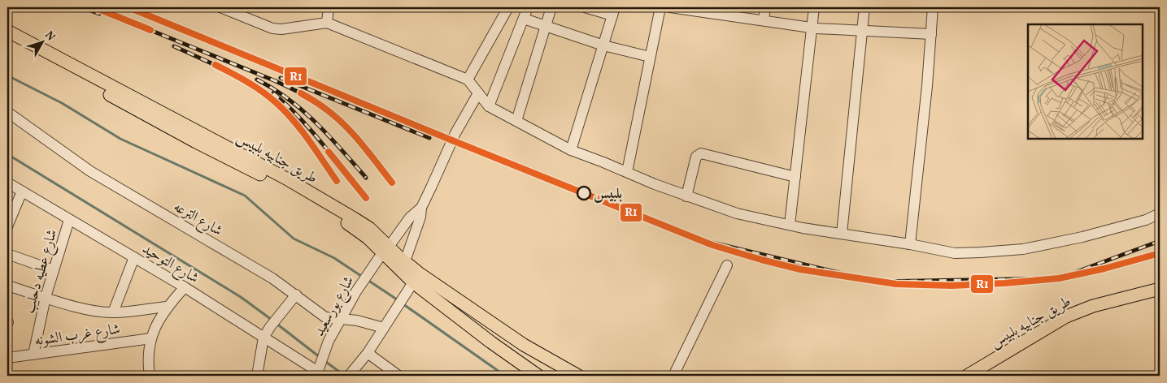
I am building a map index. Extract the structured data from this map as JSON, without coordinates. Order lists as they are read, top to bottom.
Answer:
{
  "streets": {
    "main road": ["طريق جنابيه بلبيس"],
    "street": [
      "شارع الترعه",
      "شارع التوحيد",
      "شارع عطيه دحلب",
      "شارع بورسعيد",
      "شارع غرب الشونه"
    ]
  },
  "crossings": [
    ["طريق جنابيه بلبيس", "شارع بورسعيد"],
    ["شارع الترعه", "شارع بورسعيد"],
    ["شارع التوحيد", "شارع عطيه دحلب"],
    ["شارع التوحيد", "شارع بورسعيد"],
    ["شارع عطيه دحلب", "شارع غرب الشونه"]
  ],
  "places": ["بلبيس"],
  "lines": ["transit line R1"],
  "north": "top right"
}
